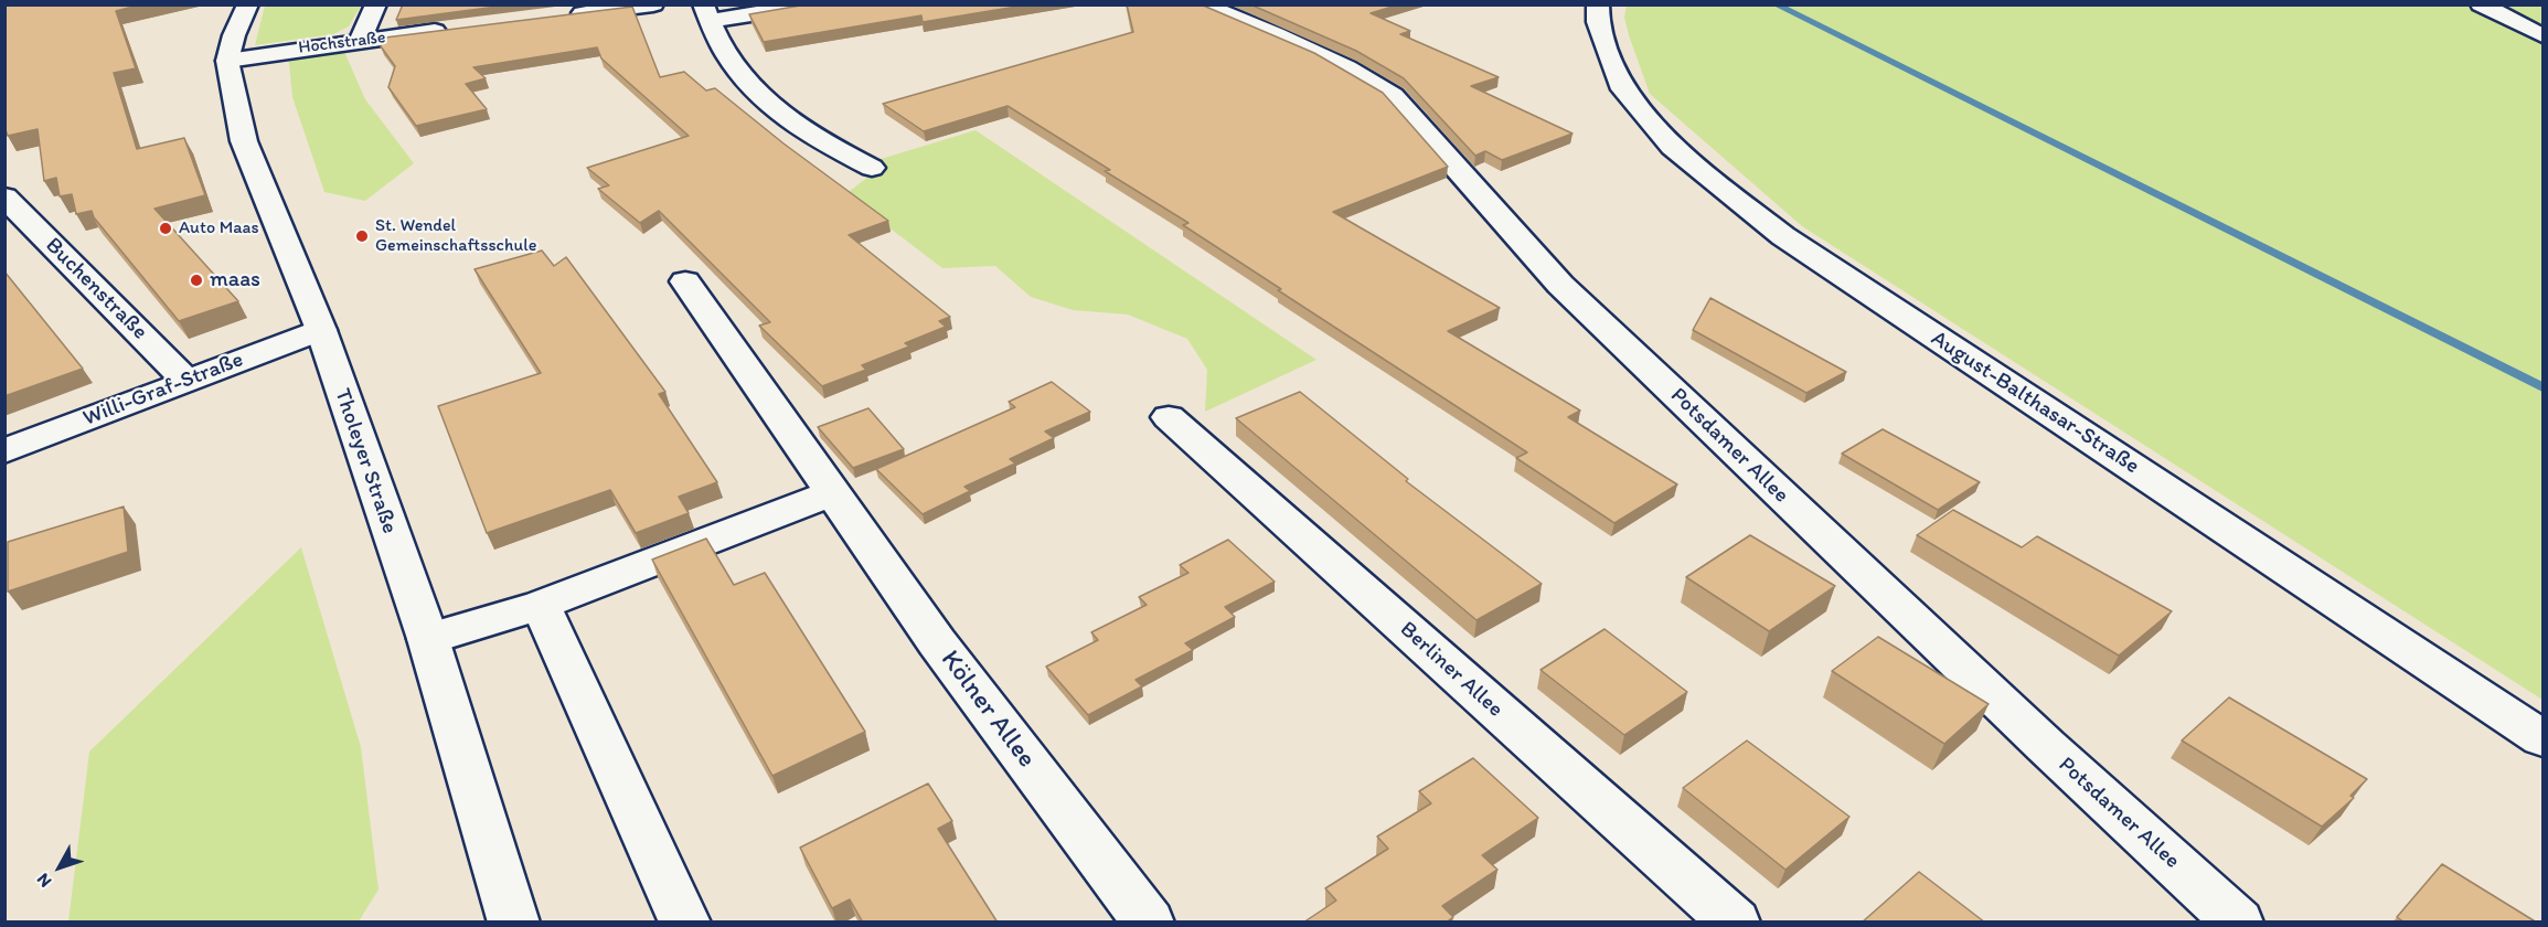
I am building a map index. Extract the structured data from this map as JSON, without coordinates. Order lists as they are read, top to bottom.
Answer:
{
  "streets": {
    "main road": [
      "Hochstraße",
      "Buchenstraße",
      "Willi-Graf-Straße",
      "August-Balthasar-Straße",
      "Potsdamer Allee",
      "Tholeyer Straße",
      "Berliner Allee",
      "Kölner Allee"
    ]
  },
  "crossings": [
    ["Hochstraße", "Tholeyer Straße"],
    ["Buchenstraße", "Willi-Graf-Straße"],
    ["Willi-Graf-Straße", "Tholeyer Straße"]
  ],
  "places": ["Auto Maas", "St. Wendel Gemeinschaftsschule", "maas"],
  "north": "bottom left"
}
